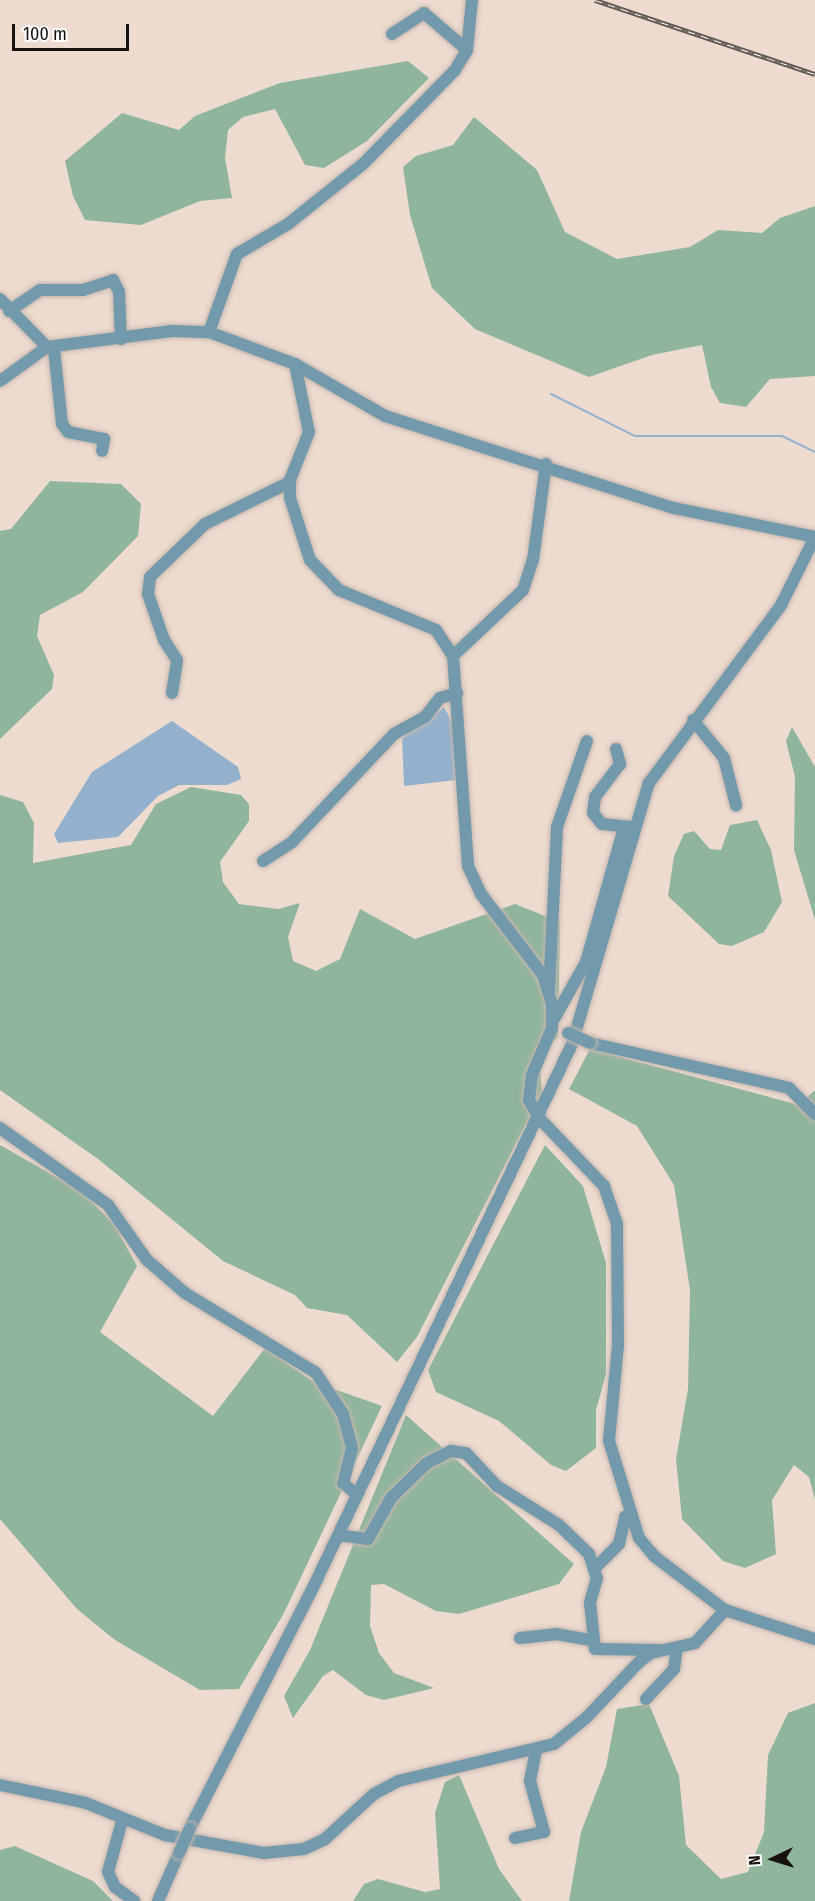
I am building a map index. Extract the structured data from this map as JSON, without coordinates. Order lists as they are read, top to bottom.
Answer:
{
  "scale_bar": "100 m",
  "north": "left"
}
